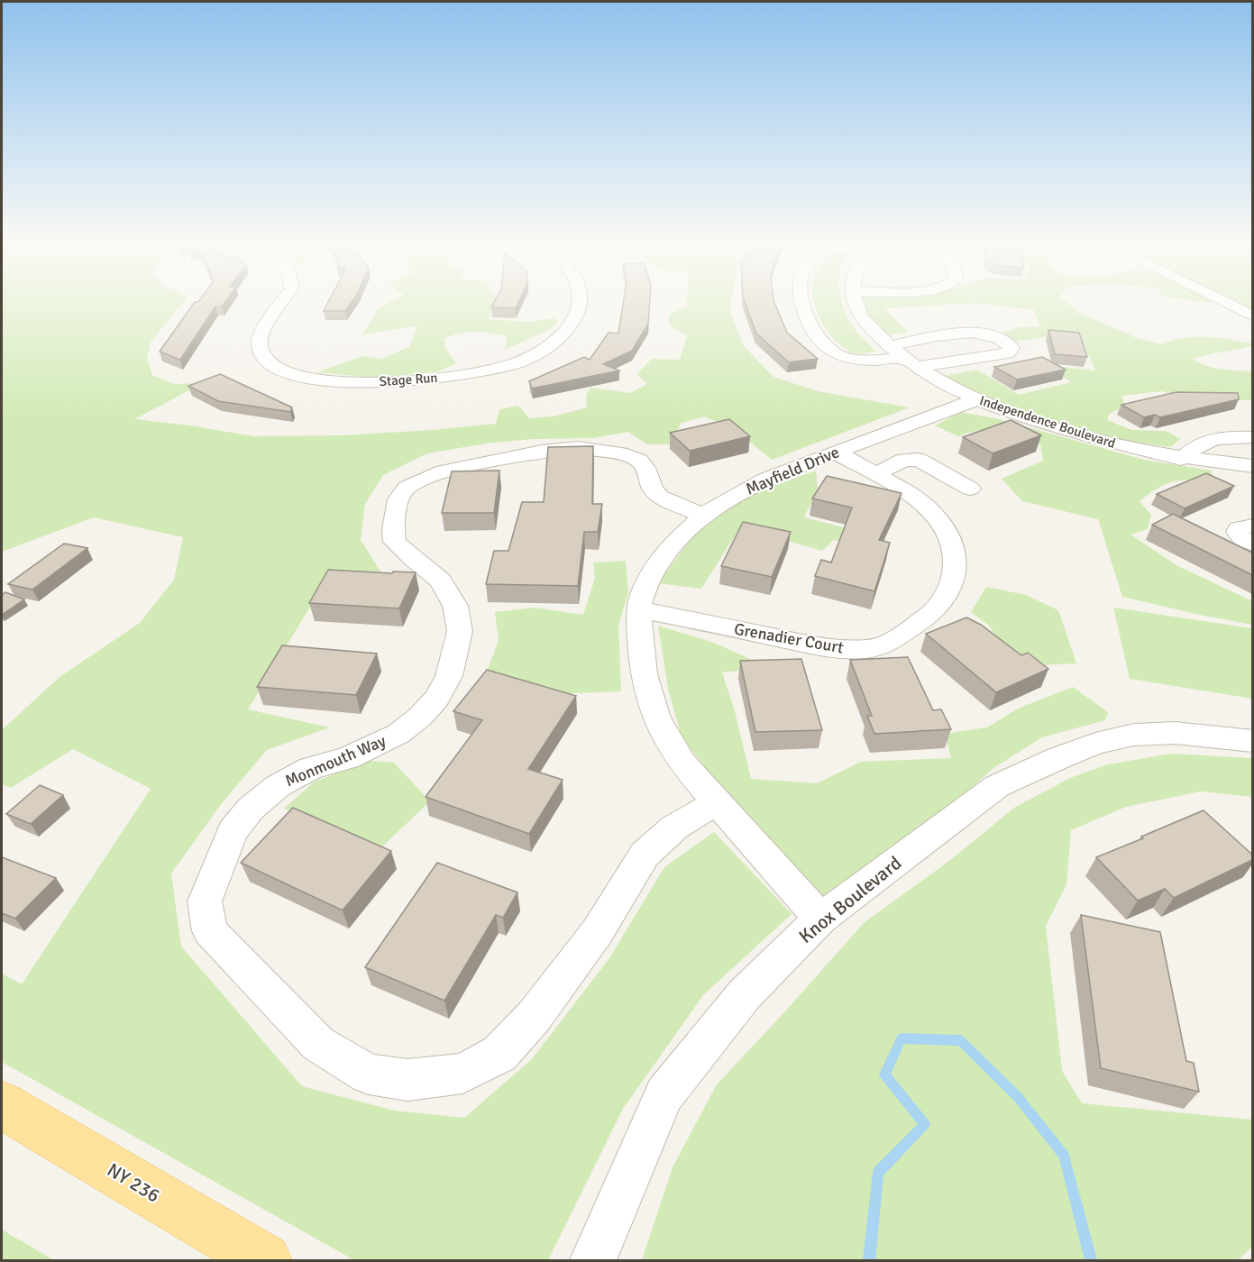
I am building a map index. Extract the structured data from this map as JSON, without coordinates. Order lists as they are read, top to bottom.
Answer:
{
  "streets": {
    "main road": ["NY 236"],
    "street": [
      "Stage Run",
      "Independence Boulevard",
      "Mayfield Drive",
      "Grenadier Court",
      "Monmouth Way",
      "Knox Boulevard"
    ]
  },
  "crossings": [
    ["Independence Boulevard", "Mayfield Drive"],
    ["Mayfield Drive", "Grenadier Court"],
    ["Mayfield Drive", "Monmouth Way"],
    ["Mayfield Drive", "Knox Boulevard"]
  ]
}
